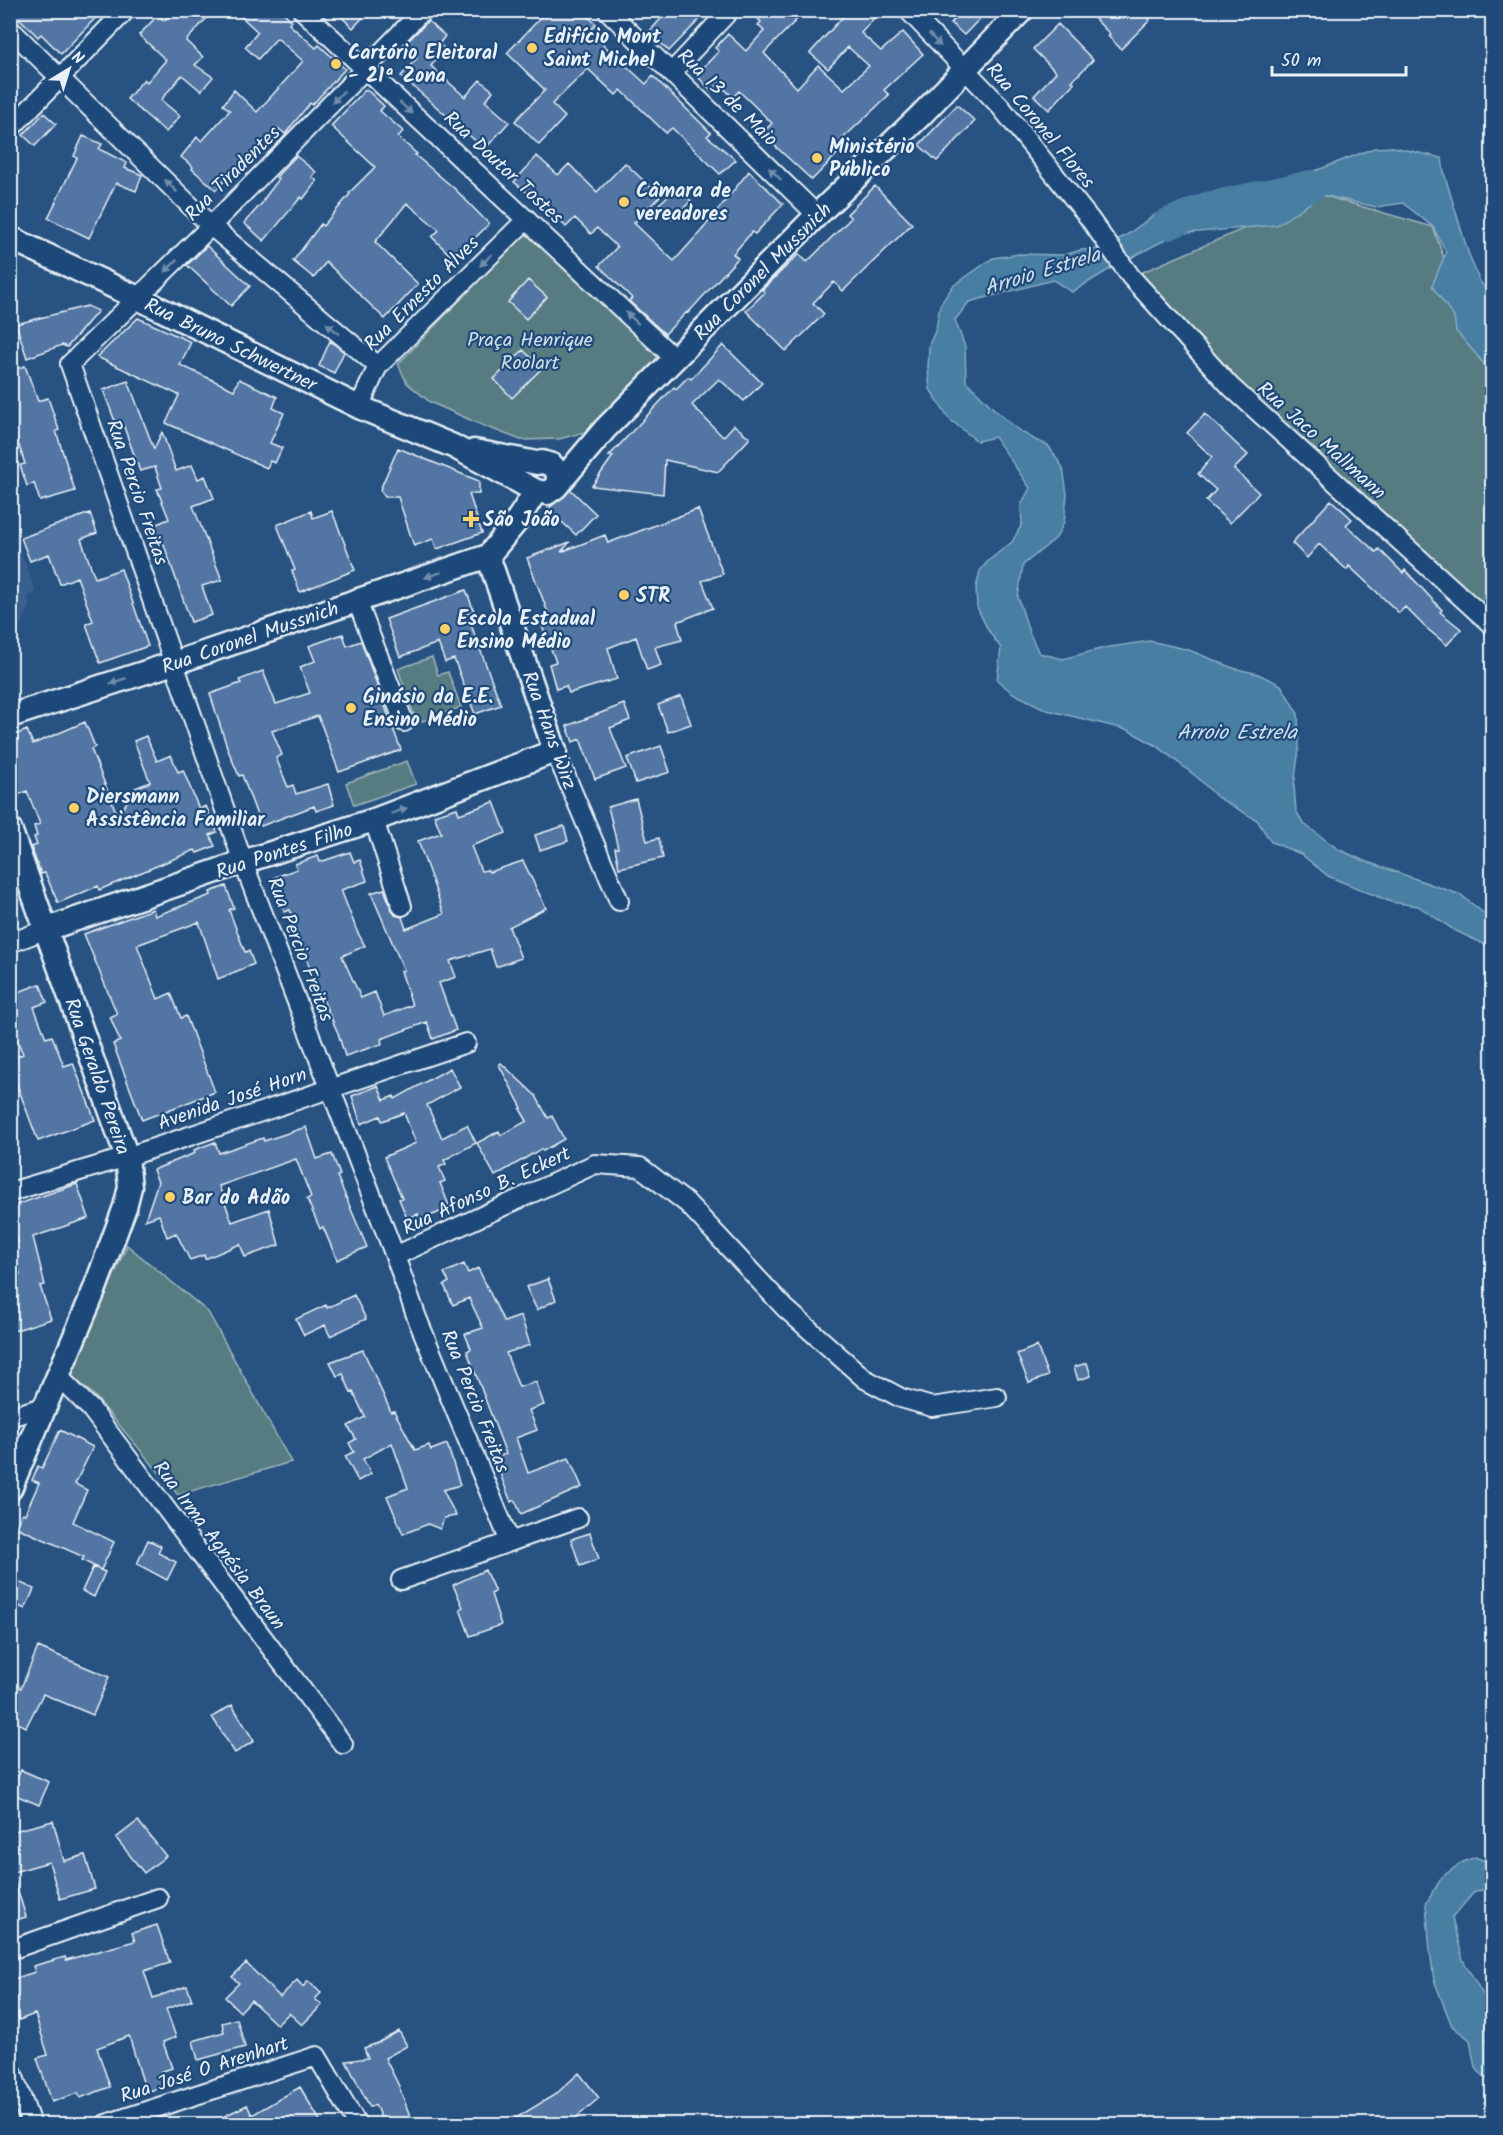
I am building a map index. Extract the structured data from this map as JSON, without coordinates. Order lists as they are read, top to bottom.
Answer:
{
  "streets": {
    "main road": [
      "Rua Coronel Mussnich",
      "Rua Bruno Schwertner",
      "Rua Hans Wirz",
      "Rua Pontes Filho",
      "Rua Geraldo Pereira"
    ],
    "street": [
      "Rua 13 de Maio",
      "Rua Coronel Flores",
      "Rua Doutor Tostes",
      "Rua Tiradentes",
      "Rua Ernesto Alves",
      "Rua Jaco Mallmann",
      "Rua Percio Freitas",
      "Avenida José Horn",
      "Rua Afonso B. Eckert",
      "Rua Irma Agnésia Braun",
      "Rua José O Arenhart"
    ]
  },
  "crossings": [
    ["Rua 13 de Maio", "Rua Coronel Mussnich"],
    ["Rua Coronel Flores", "Rua Coronel Mussnich"],
    ["Rua Coronel Flores", "Rua Jaco Mallmann"],
    ["Rua Doutor Tostes", "Rua Tiradentes"],
    ["Rua Doutor Tostes", "Rua Coronel Mussnich"],
    ["Rua Doutor Tostes", "Rua Ernesto Alves"],
    ["Rua Tiradentes", "Rua Bruno Schwertner"],
    ["Rua Tiradentes", "Rua Percio Freitas"],
    ["Rua Coronel Mussnich", "Rua Bruno Schwertner"],
    ["Rua Coronel Mussnich", "Rua Percio Freitas"],
    ["Rua Coronel Mussnich", "Rua Hans Wirz"],
    ["Rua Ernesto Alves", "Rua Bruno Schwertner"],
    ["Rua Percio Freitas", "Rua Pontes Filho"],
    ["Rua Percio Freitas", "Avenida José Horn"],
    ["Rua Percio Freitas", "Rua Afonso B. Eckert"],
    ["Rua Hans Wirz", "Rua Pontes Filho"],
    ["Rua Pontes Filho", "Rua Geraldo Pereira"],
    ["Rua Geraldo Pereira", "Avenida José Horn"],
    ["Rua Geraldo Pereira", "Rua Irma Agnésia Braun"]
  ],
  "one_way": ["Rua 13 de Maio", "Rua Tiradentes", "Rua Ernesto Alves"],
  "water": ["Arroio Estrela"],
  "parks": ["Praça Henrique Roolart"],
  "places": {
    "other": [
      "Edifício Mont Saint Michel",
      "Cartório Eleitoral - 21ª Zona",
      "Ministério Público",
      "Câmara de vereadores",
      "STR",
      "Escola Estadual Ensino Médio",
      "Ginásio da E.E. Ensino Médio",
      "Diersmann Assistência Familiar",
      "Bar do Adão"
    ],
    "health": ["São João"]
  },
  "scale_bar": "50 m",
  "north": "top right"
}
